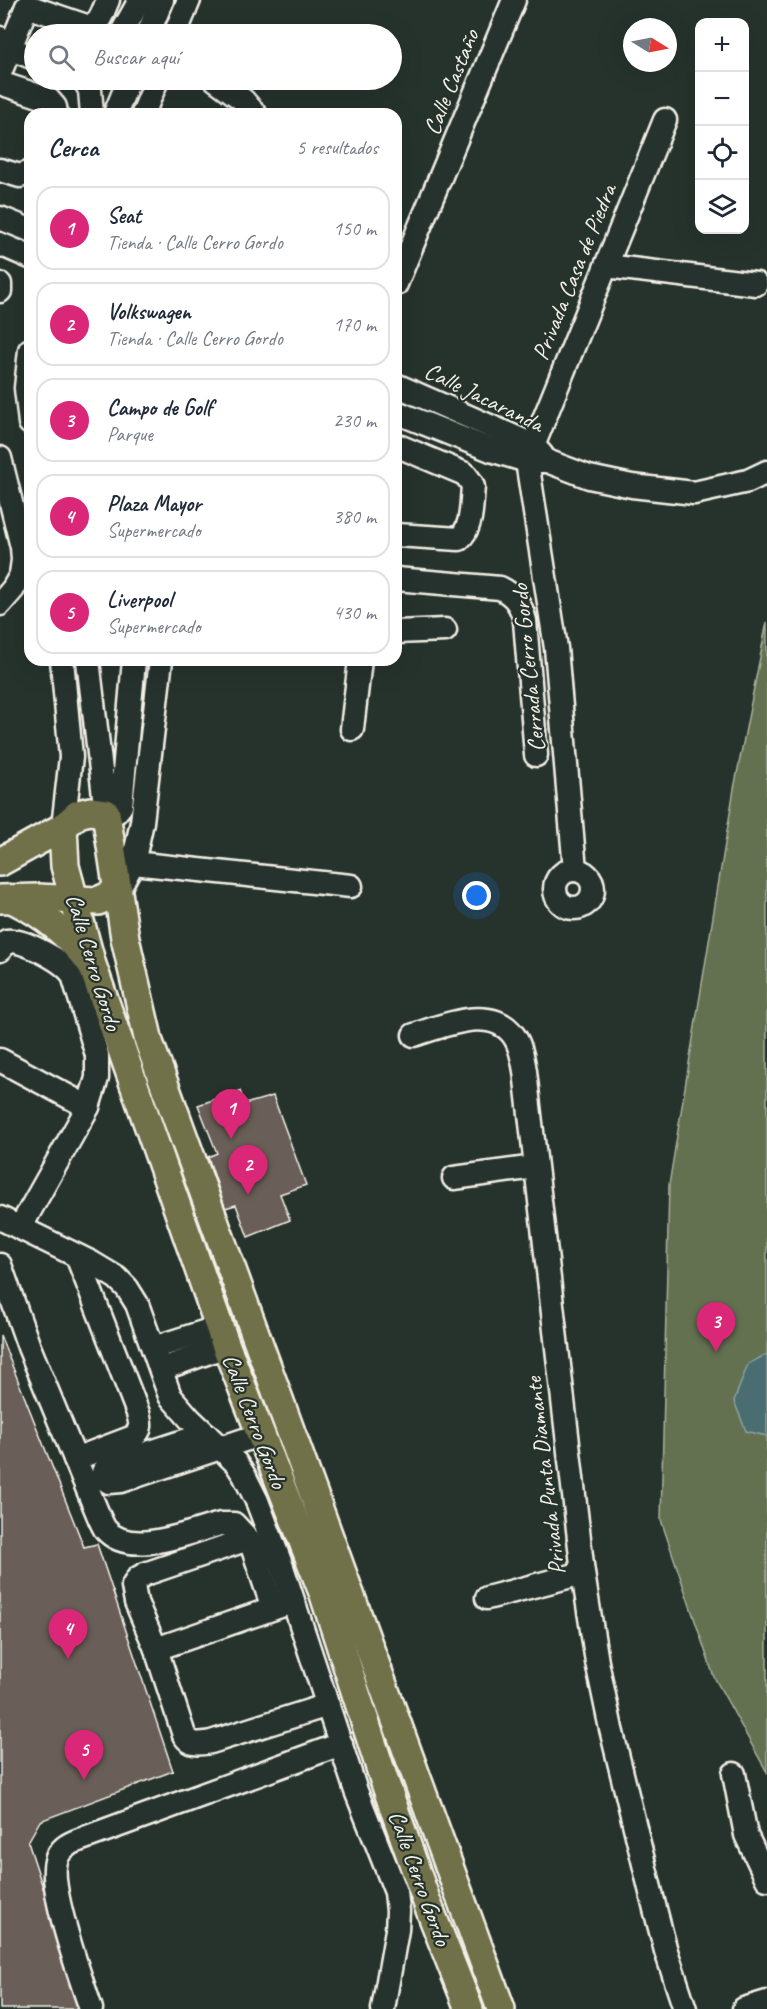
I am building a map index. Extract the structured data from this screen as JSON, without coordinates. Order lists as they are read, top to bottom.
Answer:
{
  "streets": {
    "main road": ["Calle Cerro Gordo"],
    "street": [
      "Calle Castaño",
      "Privada Casa de Piedra",
      "Calle Jacaranda",
      "Cerrada Cerro Gordo",
      "Privada Punta Diamante"
    ]
  },
  "crossings": [
    ["Privada Casa de Piedra", "Calle Jacaranda"],
    ["Privada Casa de Piedra", "Cerrada Cerro Gordo"],
    ["Calle Jacaranda", "Cerrada Cerro Gordo"]
  ],
  "north": "right",
  "page": {
    "map_buttons": ["+", "−"],
    "search": "Buscar aquí",
    "heading": ["Cerca", "5 resultados"],
    "list": [
      {
        "mark": "1",
        "name": "Seat",
        "note": "Tienda · Calle Cerro Gordo",
        "value": "150 m"
      },
      {
        "mark": "2",
        "name": "Volkswagen",
        "note": "Tienda · Calle Cerro Gordo",
        "value": "170 m"
      },
      {
        "mark": "3",
        "name": "Campo de Golf",
        "note": "Parque",
        "value": "230 m"
      },
      {
        "mark": "4",
        "name": "Plaza Mayor",
        "note": "Supermercado",
        "value": "380 m"
      },
      {
        "mark": "5",
        "name": "Liverpool",
        "note": "Supermercado",
        "value": "430 m"
      }
    ],
    "pins": [
      "1",
      "2",
      "3",
      "4",
      "5"
    ]
  }
}
